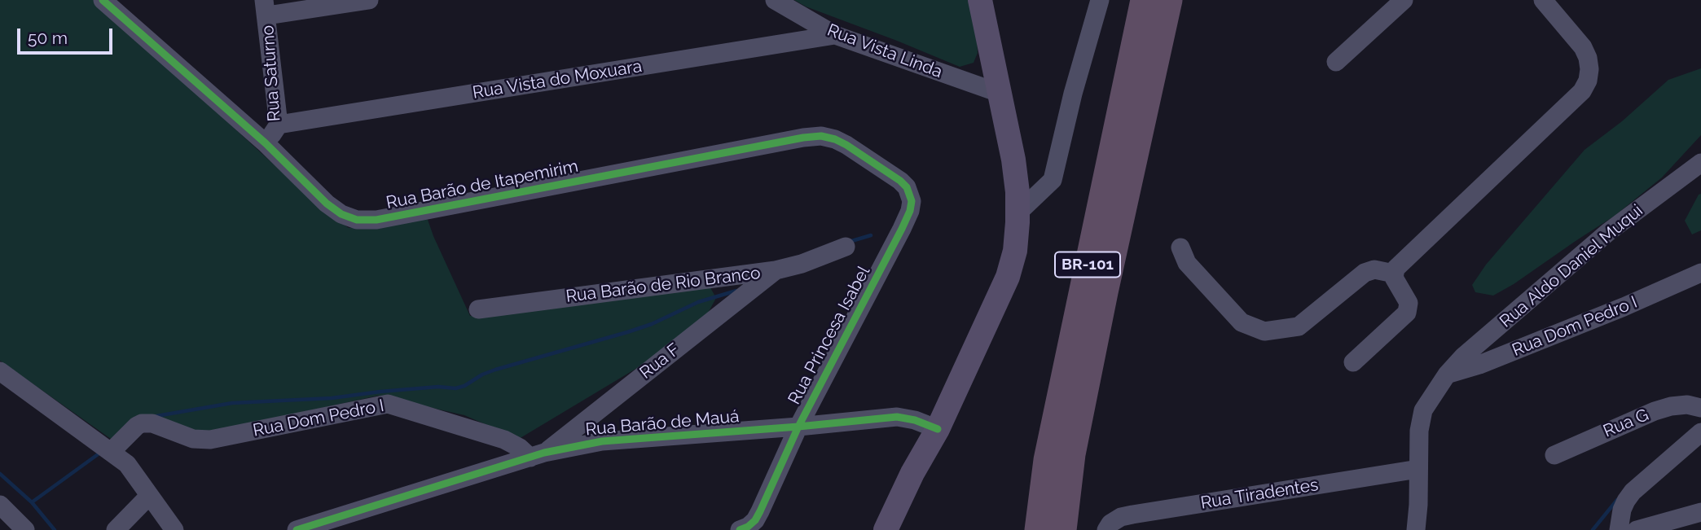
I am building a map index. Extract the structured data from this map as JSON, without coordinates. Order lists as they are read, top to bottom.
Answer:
{
  "streets": {
    "highway": ["BR-101"],
    "street": [
      "Rua Vista Linda",
      "Rua Saturno",
      "Rua Vista do Moxuara",
      "Rua Barão de Itapemirim",
      "Rua Aldo Daniel Muqui",
      "Rua Barão de Rio Branco",
      "Rua Dom Pedro I",
      "Rua Princesa Isabel",
      "Rua F",
      "Rua Barão de Mauá",
      "Rua G",
      "Rua Tiradentes"
    ]
  },
  "crossings": [
    ["Rua Vista Linda", "Rua Vista do Moxuara"],
    ["Rua Saturno", "Rua Vista do Moxuara"],
    ["Rua Saturno", "Rua Barão de Itapemirim"],
    ["Rua Barão de Itapemirim", "Rua Princesa Isabel"],
    ["Rua Aldo Daniel Muqui", "Rua Dom Pedro I"],
    ["Rua Aldo Daniel Muqui", "Rua Tiradentes"],
    ["Rua Barão de Rio Branco", "Rua F"],
    ["Rua Dom Pedro I", "Rua F"],
    ["Rua Dom Pedro I", "Rua Barão de Mauá"],
    ["Rua Princesa Isabel", "Rua Barão de Mauá"],
    ["Rua F", "Rua Barão de Mauá"]
  ],
  "scale_bar": "50 m"
}
